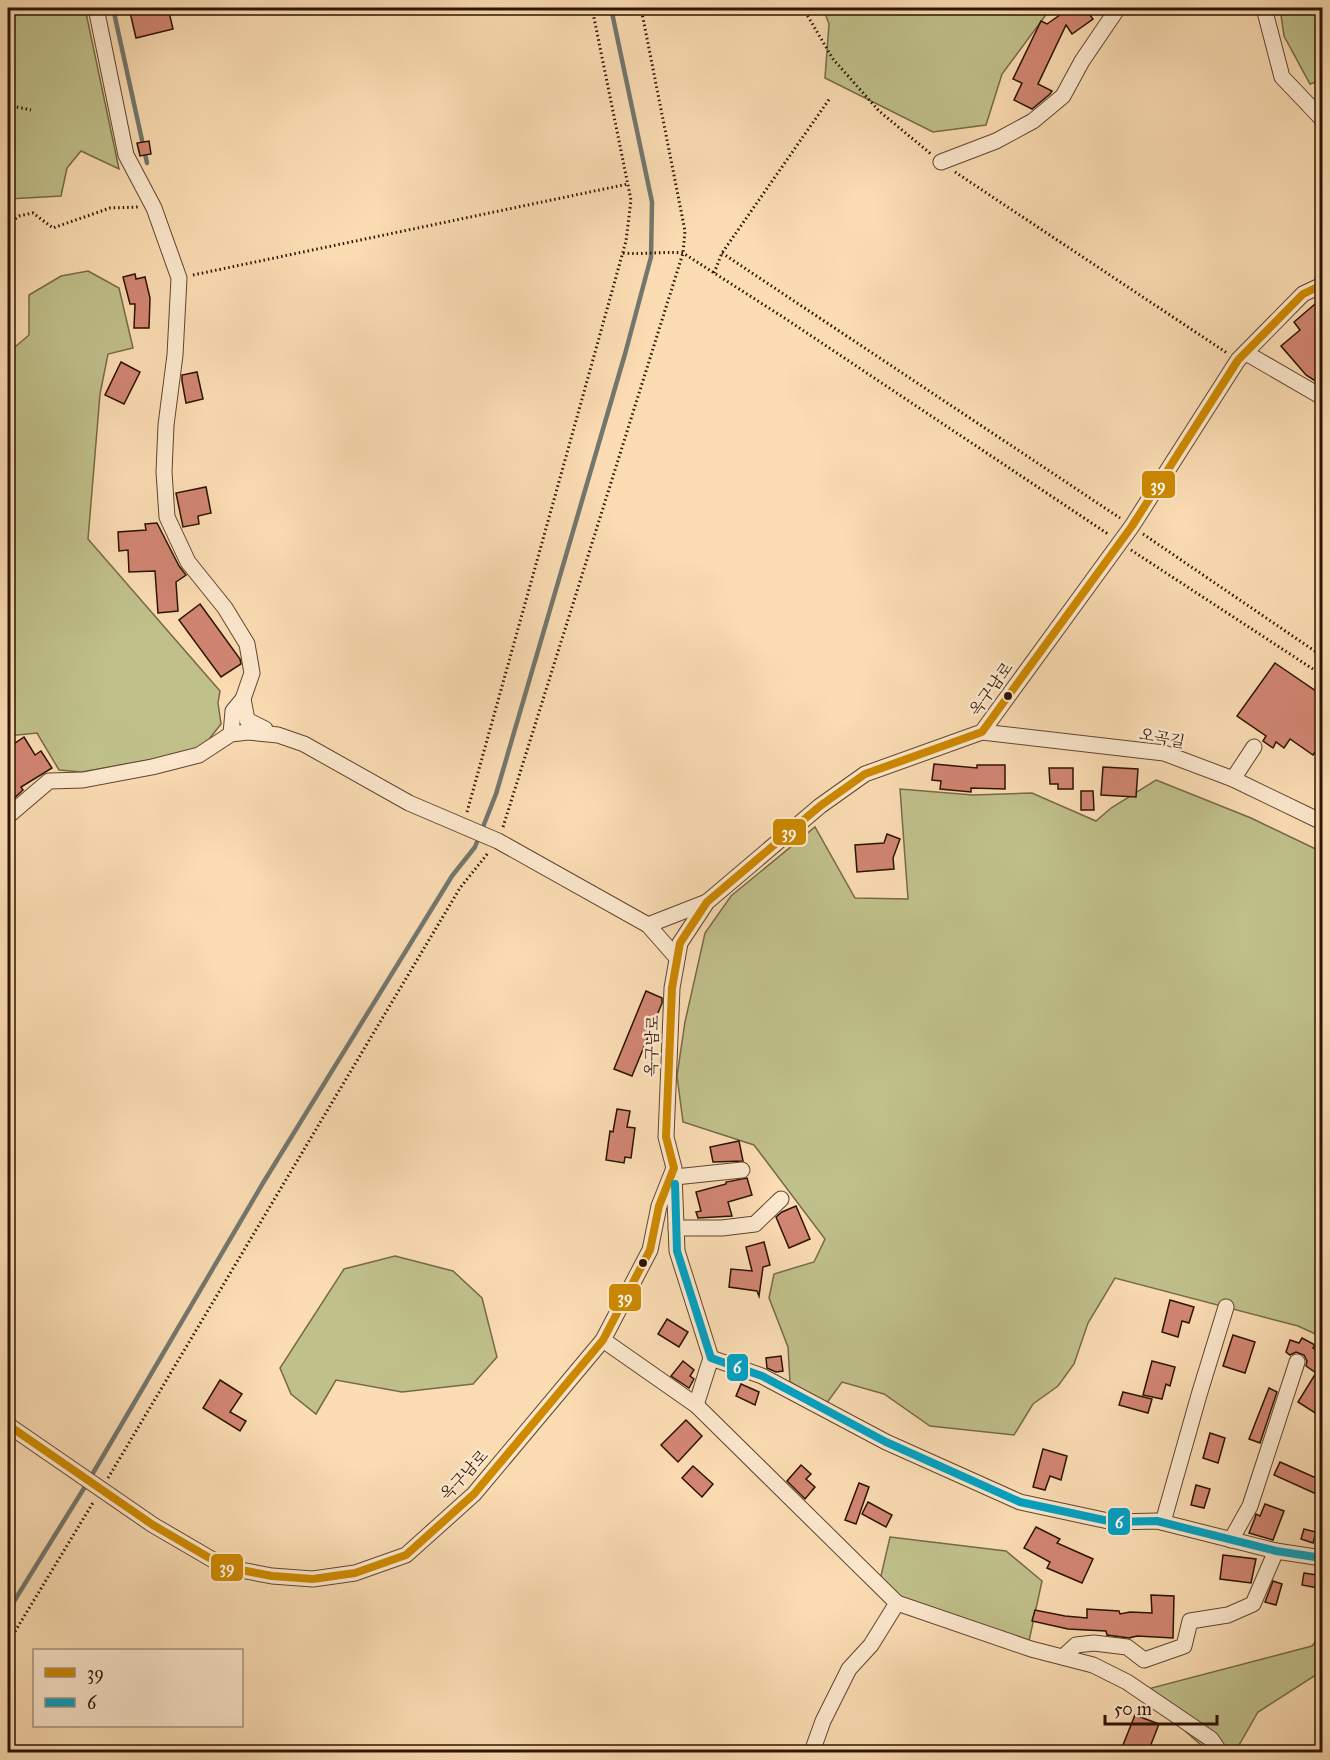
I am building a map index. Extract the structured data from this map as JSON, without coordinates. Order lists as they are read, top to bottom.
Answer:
{
  "streets": {
    "street": ["옥구남로", "오곡길"]
  },
  "crossings": [
    ["옥구남로", "오곡길"]
  ],
  "lines": ["transit line 39", "transit line 6"],
  "legend": ["39", "6"],
  "scale_bar": "50 m"
}
